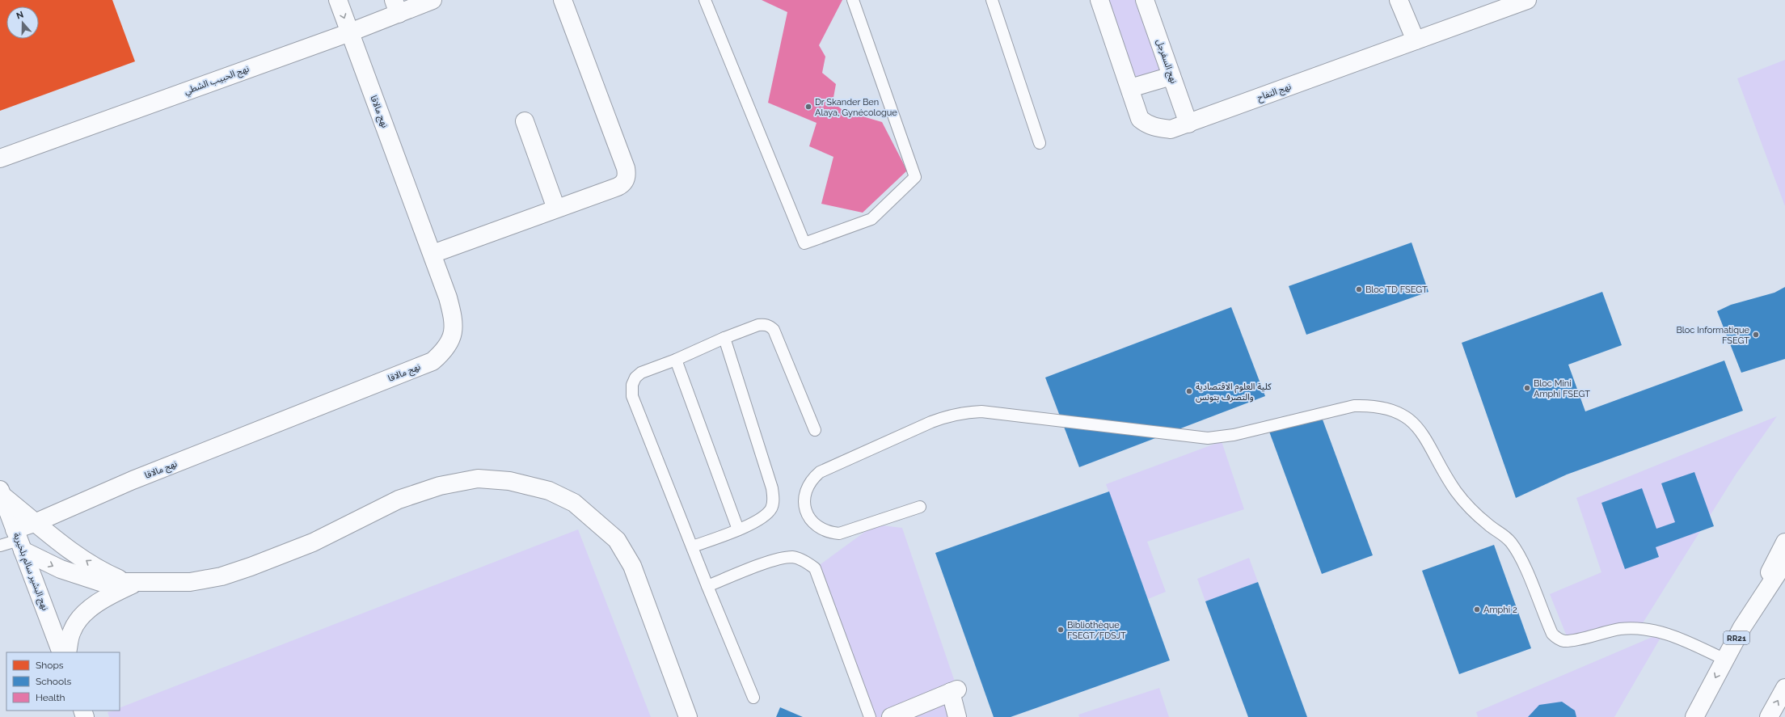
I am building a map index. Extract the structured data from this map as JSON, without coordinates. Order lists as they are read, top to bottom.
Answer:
{
  "streets": {
    "main road": [
      "نهج السفرجل",
      "نهج الحبيب الشطي",
      "نهج التفاح",
      "نهج مالاقا",
      "نهج البشير سالم بلخيرية",
      "RR21"
    ]
  },
  "crossings": [
    ["نهج السفرجل", "نهج التفاح"],
    ["نهج الحبيب الشطي", "نهج مالاقا"],
    ["نهج مالاقا", "نهج البشير سالم بلخيرية"]
  ],
  "places": [
    "Dr Skander Ben Alaya, Gynécologue",
    "Bloc TD FSEGT",
    "Bloc Informatique FSEGT",
    "Bloc Mini Amphi FSEGT",
    "كلية العلوم الاقتصادية والتصرف بتونس",
    "Amphi 2",
    "Bibliothèque FSEGT/FDSJT"
  ],
  "legend": ["Shops", "Schools", "Health"],
  "north": "top"
}
